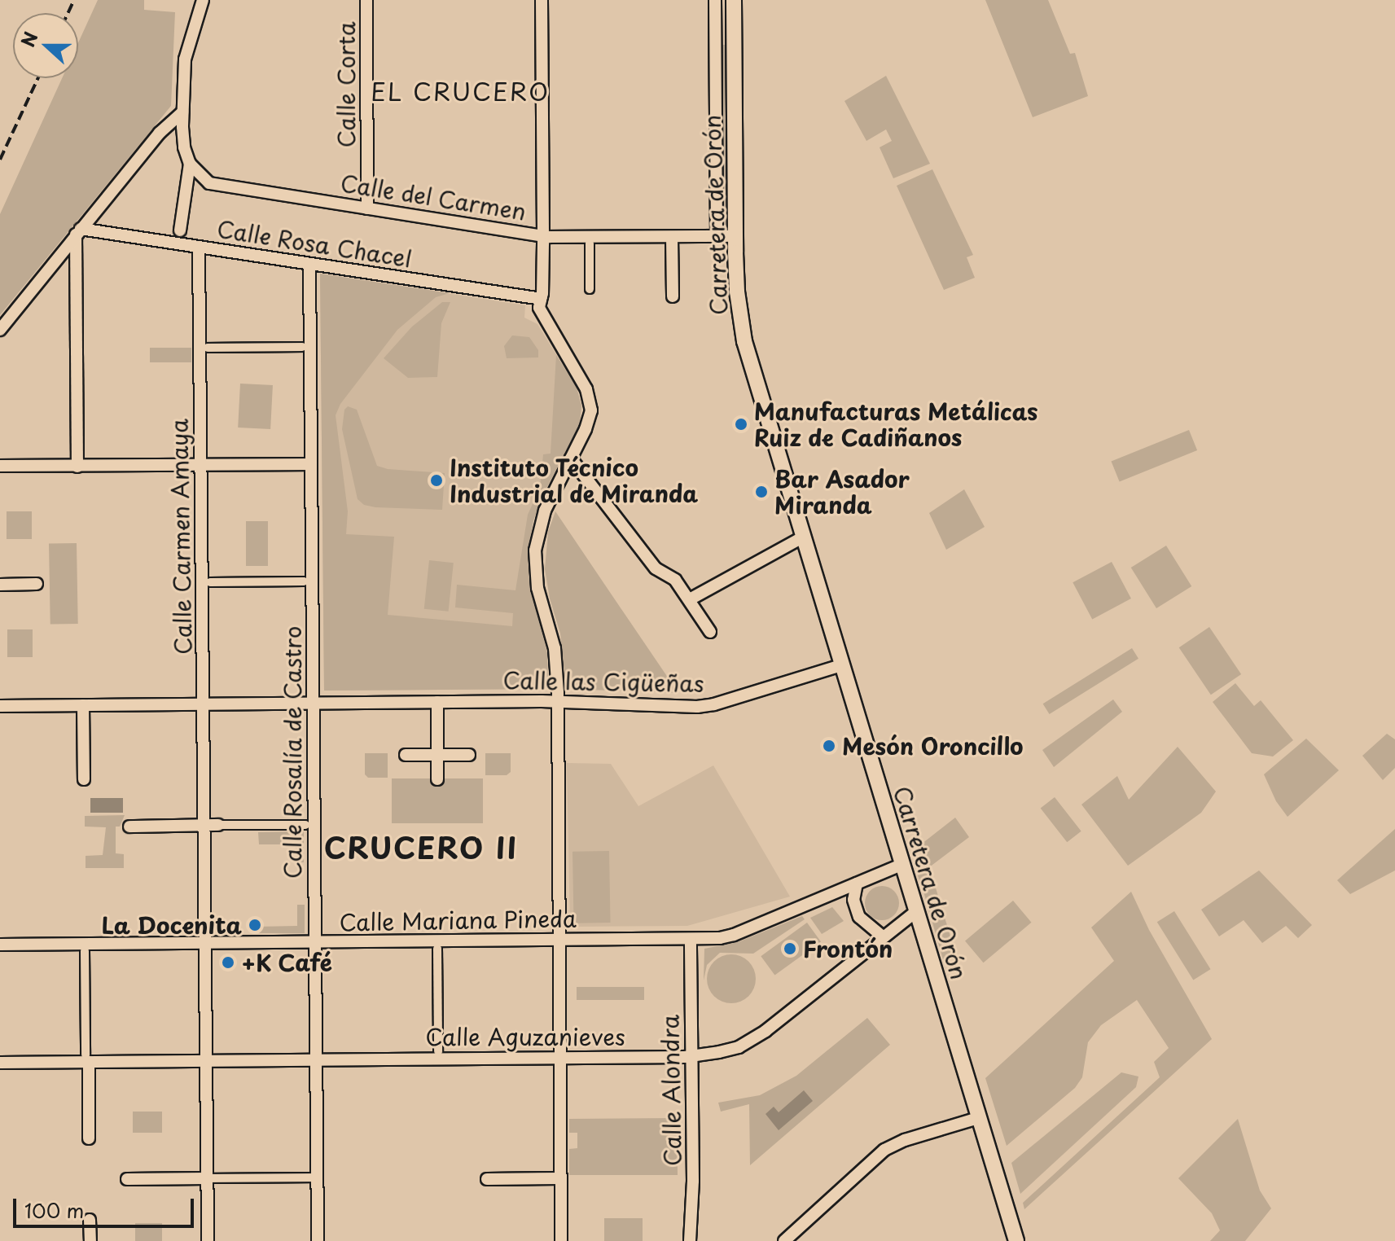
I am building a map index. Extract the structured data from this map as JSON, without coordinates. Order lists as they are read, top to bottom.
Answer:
{
  "streets": {
    "street": [
      "Calle Corta",
      "Calle del Carmen",
      "Carretera de Orón",
      "Calle Rosa Chacel",
      "Calle Carmen Amaya",
      "Calle las Cigüeñas",
      "Calle Rosalía de Castro",
      "Calle Mariana Pineda",
      "Calle Aguzanieves",
      "Calle Alondra"
    ]
  },
  "crossings": [
    ["Calle Corta", "Calle del Carmen"],
    ["Calle del Carmen", "Carretera de Orón"],
    ["Carretera de Orón", "Calle las Cigüeñas"],
    ["Carretera de Orón", "Calle Mariana Pineda"],
    ["Carretera de Orón", "Calle Aguzanieves"],
    ["Calle Rosa Chacel", "Calle Carmen Amaya"],
    ["Calle Rosa Chacel", "Calle Rosalía de Castro"],
    ["Calle Carmen Amaya", "Calle las Cigüeñas"],
    ["Calle Carmen Amaya", "Calle Mariana Pineda"],
    ["Calle Carmen Amaya", "Calle Aguzanieves"],
    ["Calle las Cigüeñas", "Calle Rosalía de Castro"],
    ["Calle Rosalía de Castro", "Calle Mariana Pineda"],
    ["Calle Rosalía de Castro", "Calle Aguzanieves"],
    ["Calle Mariana Pineda", "Calle Alondra"],
    ["Calle Aguzanieves", "Calle Alondra"]
  ],
  "districts": ["EL CRUCERO", "CRUCERO II"],
  "places": [
    "Manufacturas Metálicas Ruiz de Cadiñanos",
    "Instituto Técnico Industrial de Miranda",
    "Bar Asador Miranda",
    "Mesón Oroncillo",
    "La Docenita",
    "Frontón",
    "+K Café"
  ],
  "scale_bar": "100 m",
  "north": "left"
}
